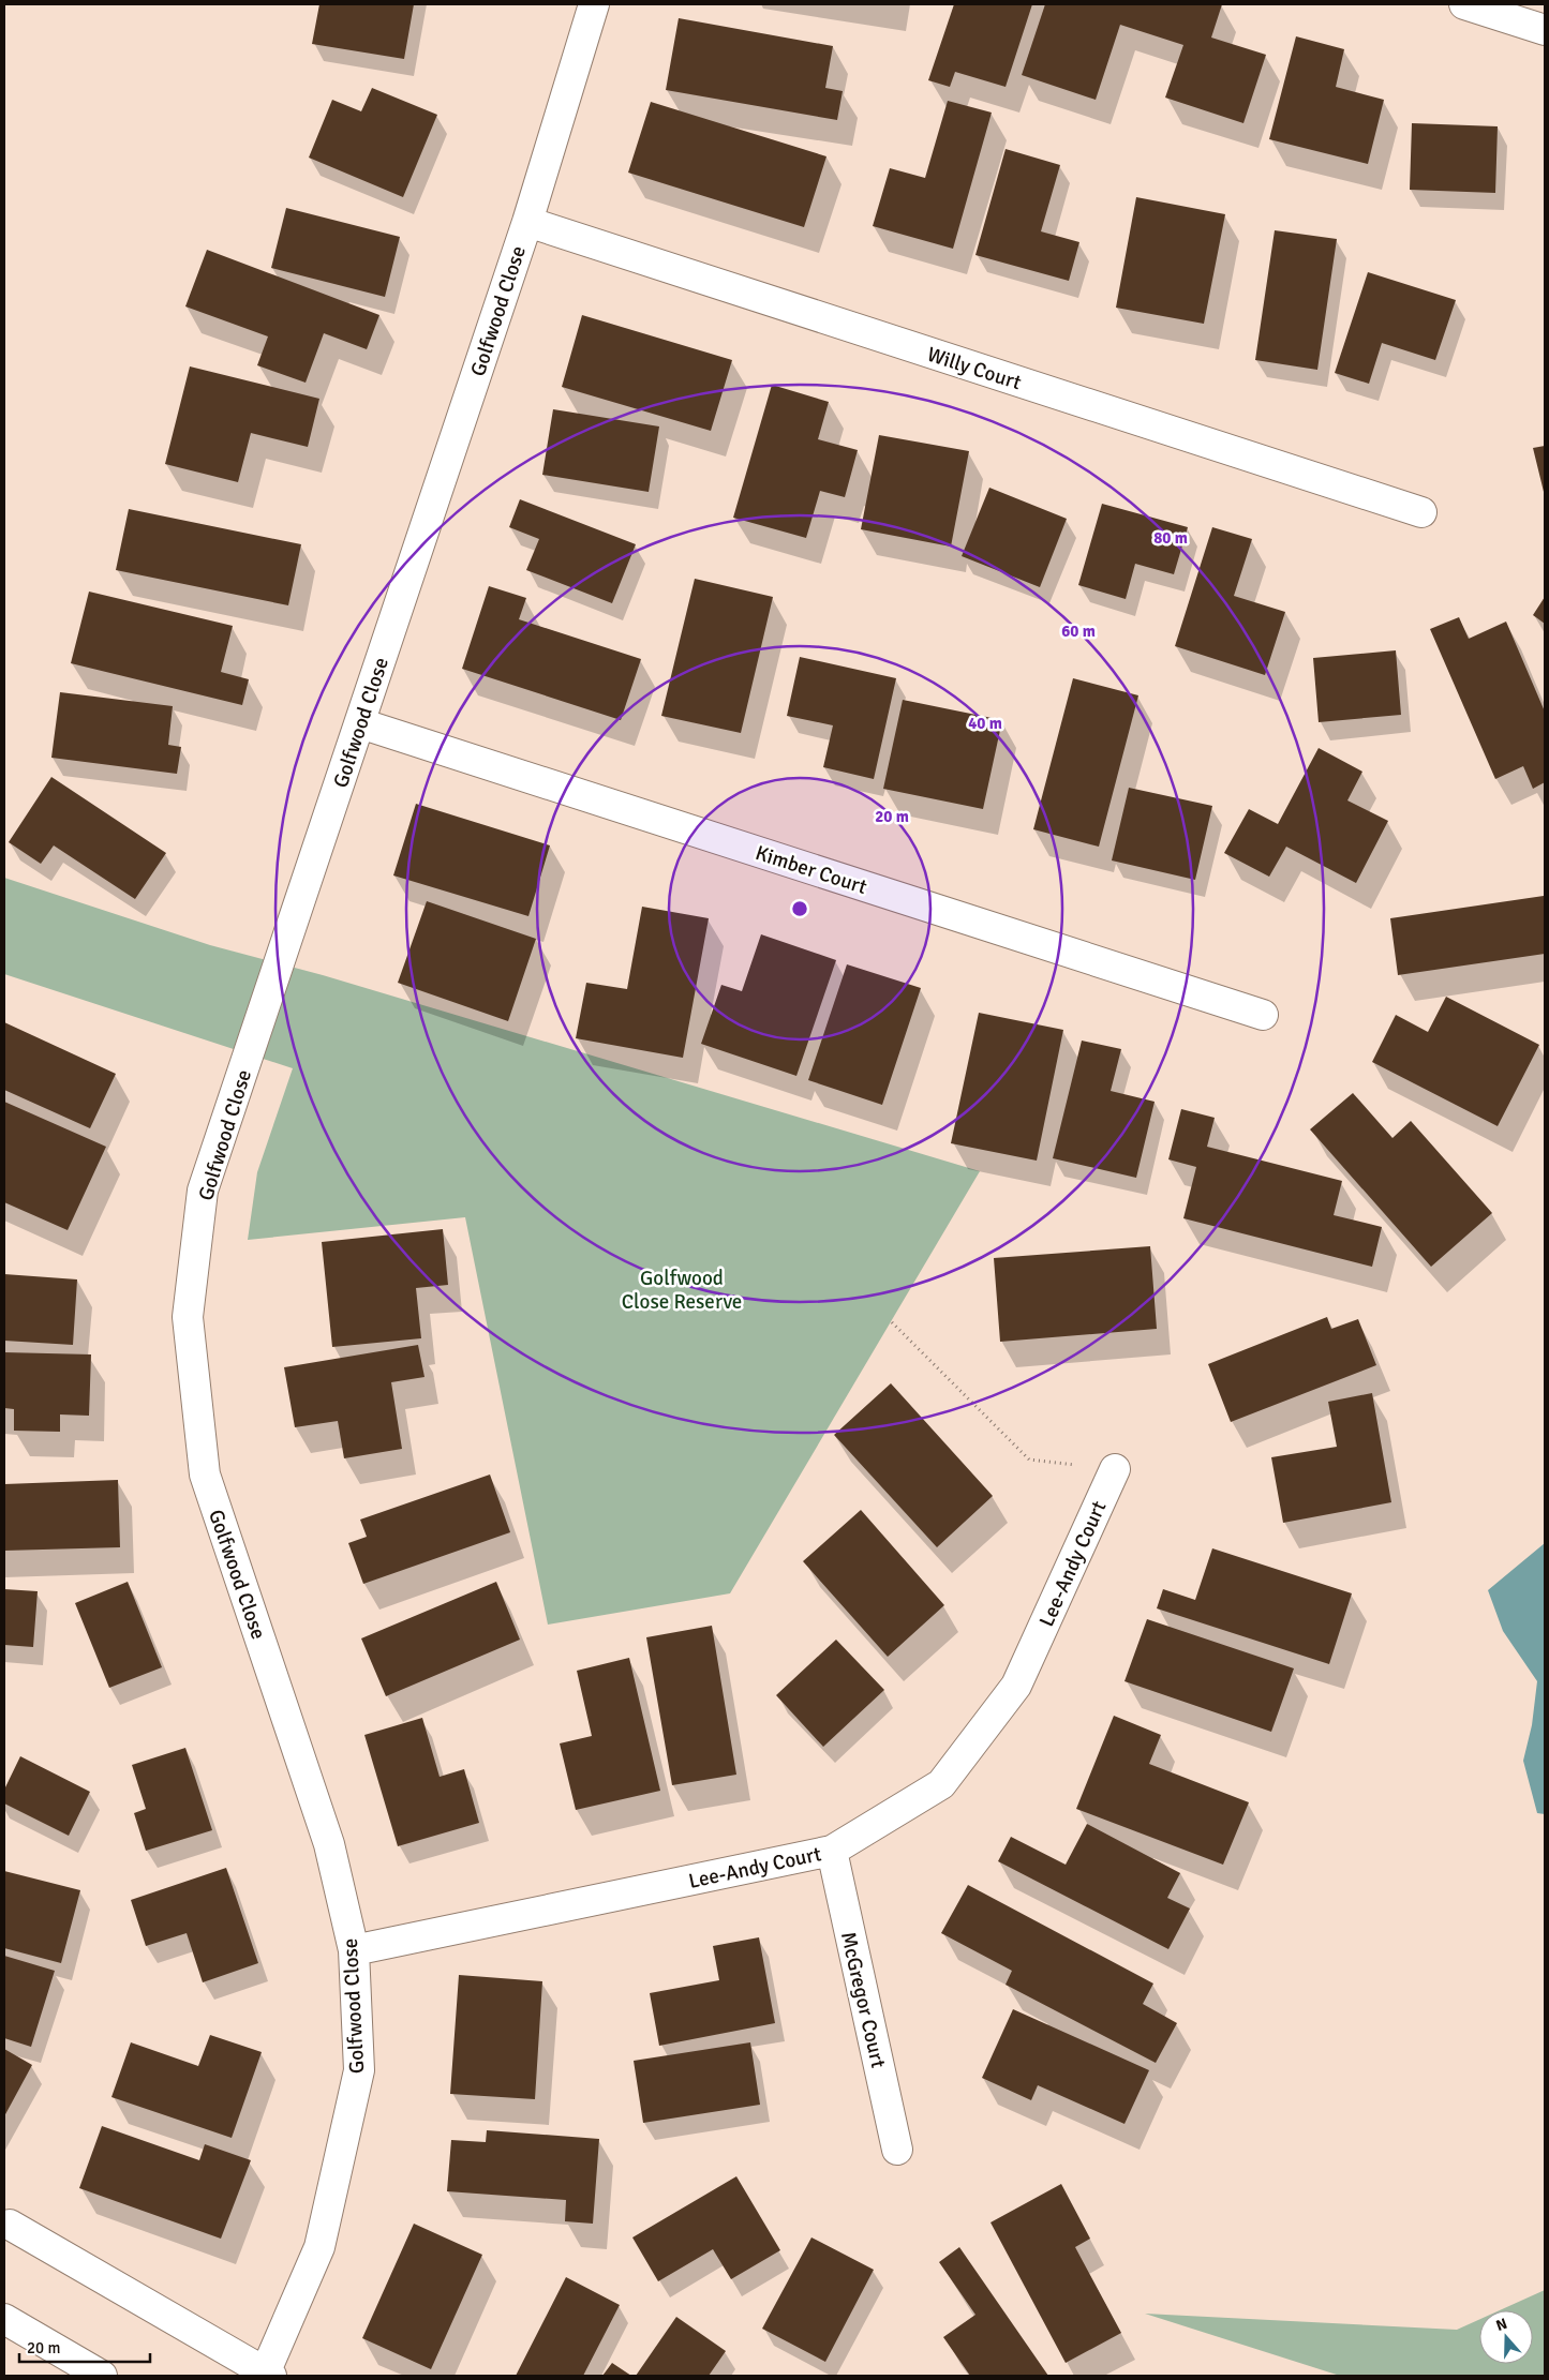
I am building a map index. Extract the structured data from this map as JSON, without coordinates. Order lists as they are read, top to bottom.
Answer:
{
  "streets": {
    "street": [
      "Golfwood Close",
      "Willy Court",
      "Kimber Court",
      "Lee-Andy Court",
      "McGregor Court"
    ]
  },
  "crossings": [
    ["Golfwood Close", "Willy Court"],
    ["Golfwood Close", "Kimber Court"],
    ["Golfwood Close", "Lee-Andy Court"],
    ["Lee-Andy Court", "McGregor Court"]
  ],
  "parks": ["Golfwood Close Reserve"],
  "scale_bar": "20 m",
  "north": "top",
  "rings": [
    "80 m",
    "60 m",
    "40 m",
    "20 m"
  ]
}
